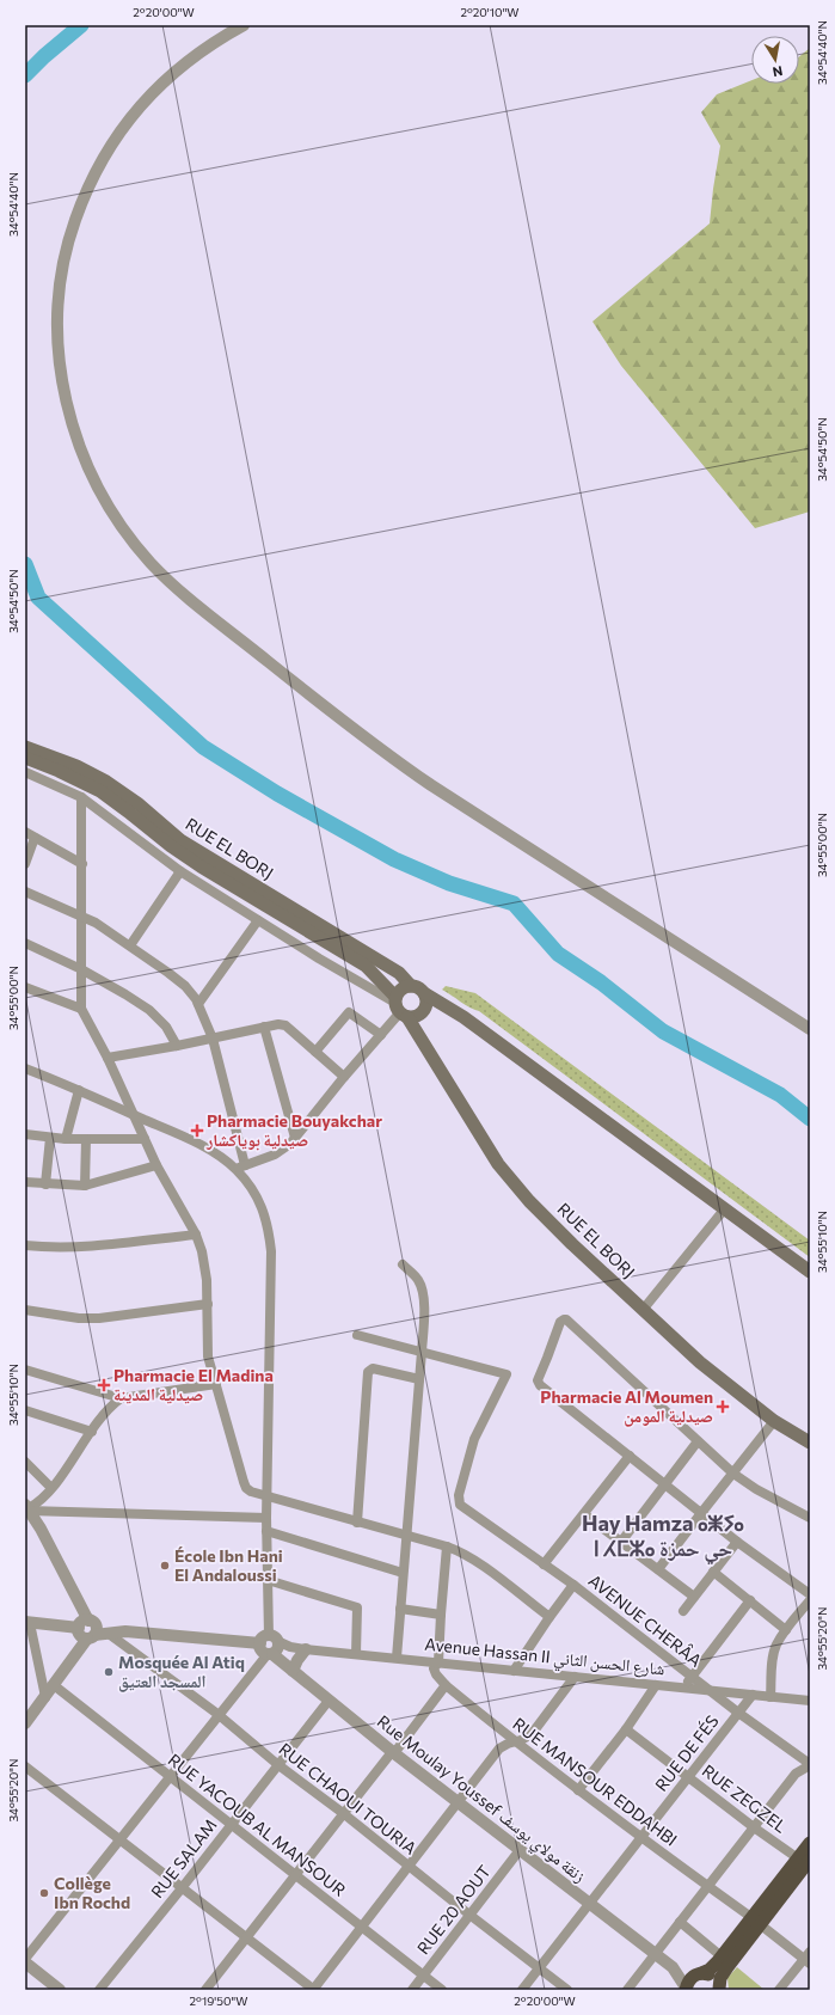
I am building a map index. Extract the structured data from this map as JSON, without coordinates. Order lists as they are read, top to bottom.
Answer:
{
  "streets": {
    "main road": ["RUE EL BORJ"],
    "street": [
      "AVENUE CHERÂA",
      "Avenue Hassan II شارع الحسن الثاني",
      "RUE DE FÉS",
      "RUE MANSOUR EDDAHBI",
      "RUE CHAOUI TOURIA",
      "Rue Moulay Youssef زنقة مولاي يوسف",
      "RUE ZEGZEL",
      "RUE YACOUB AL MANSOUR",
      "RUE SALAM",
      "RUE 20 AOUT"
    ]
  },
  "crossings": [
    ["AVENUE CHERÂA", "Avenue Hassan II شارع الحسن الثاني"],
    ["AVENUE CHERÂA", "RUE DE FÉS"],
    ["Avenue Hassan II شارع الحسن الثاني", "RUE DE FÉS"],
    ["Avenue Hassan II شارع الحسن الثاني", "RUE MANSOUR EDDAHBI"],
    ["Avenue Hassan II شارع الحسن الثاني", "Rue Moulay Youssef زنقة مولاي يوسف"],
    ["RUE DE FÉS", "RUE MANSOUR EDDAHBI"],
    ["RUE DE FÉS", "RUE CHAOUI TOURIA"],
    ["RUE DE FÉS", "Rue Moulay Youssef زنقة مولاي يوسف"],
    ["RUE DE FÉS", "RUE ZEGZEL"],
    ["RUE CHAOUI TOURIA", "RUE SALAM"],
    ["RUE CHAOUI TOURIA", "RUE 20 AOUT"],
    ["Rue Moulay Youssef زنقة مولاي يوسف", "RUE SALAM"],
    ["Rue Moulay Youssef زنقة مولاي يوسف", "RUE 20 AOUT"],
    ["RUE YACOUB AL MANSOUR", "RUE SALAM"],
    ["RUE YACOUB AL MANSOUR", "RUE 20 AOUT"]
  ],
  "districts": ["Hay Hamza ⴰⵥⵢⴰ ⵏ ⵃⵎⵣⴰ حي حمزة"],
  "places": {
    "health": ["Pharmacie Bouyakchar صيدلية بوياكشار", "Pharmacie El Madina صيدلية المدينة", "Pharmacie Al Moumen صيدلية المومن"],
    "other": ["École Ibn Hani El Andaloussi", "Mosquée Al Atiq المسجد العتيق", "Collège Ibn Rochd"]
  },
  "north": "bottom",
  "coordinates": [
    "2°20'00\"W",
    "2°20'10\"W",
    "34°54'40\"N",
    "34°54'50\"N",
    "34°55'00\"N",
    "34°55'10\"N",
    "34°55'20\"N",
    "2°19'50\"W"
  ]
}
